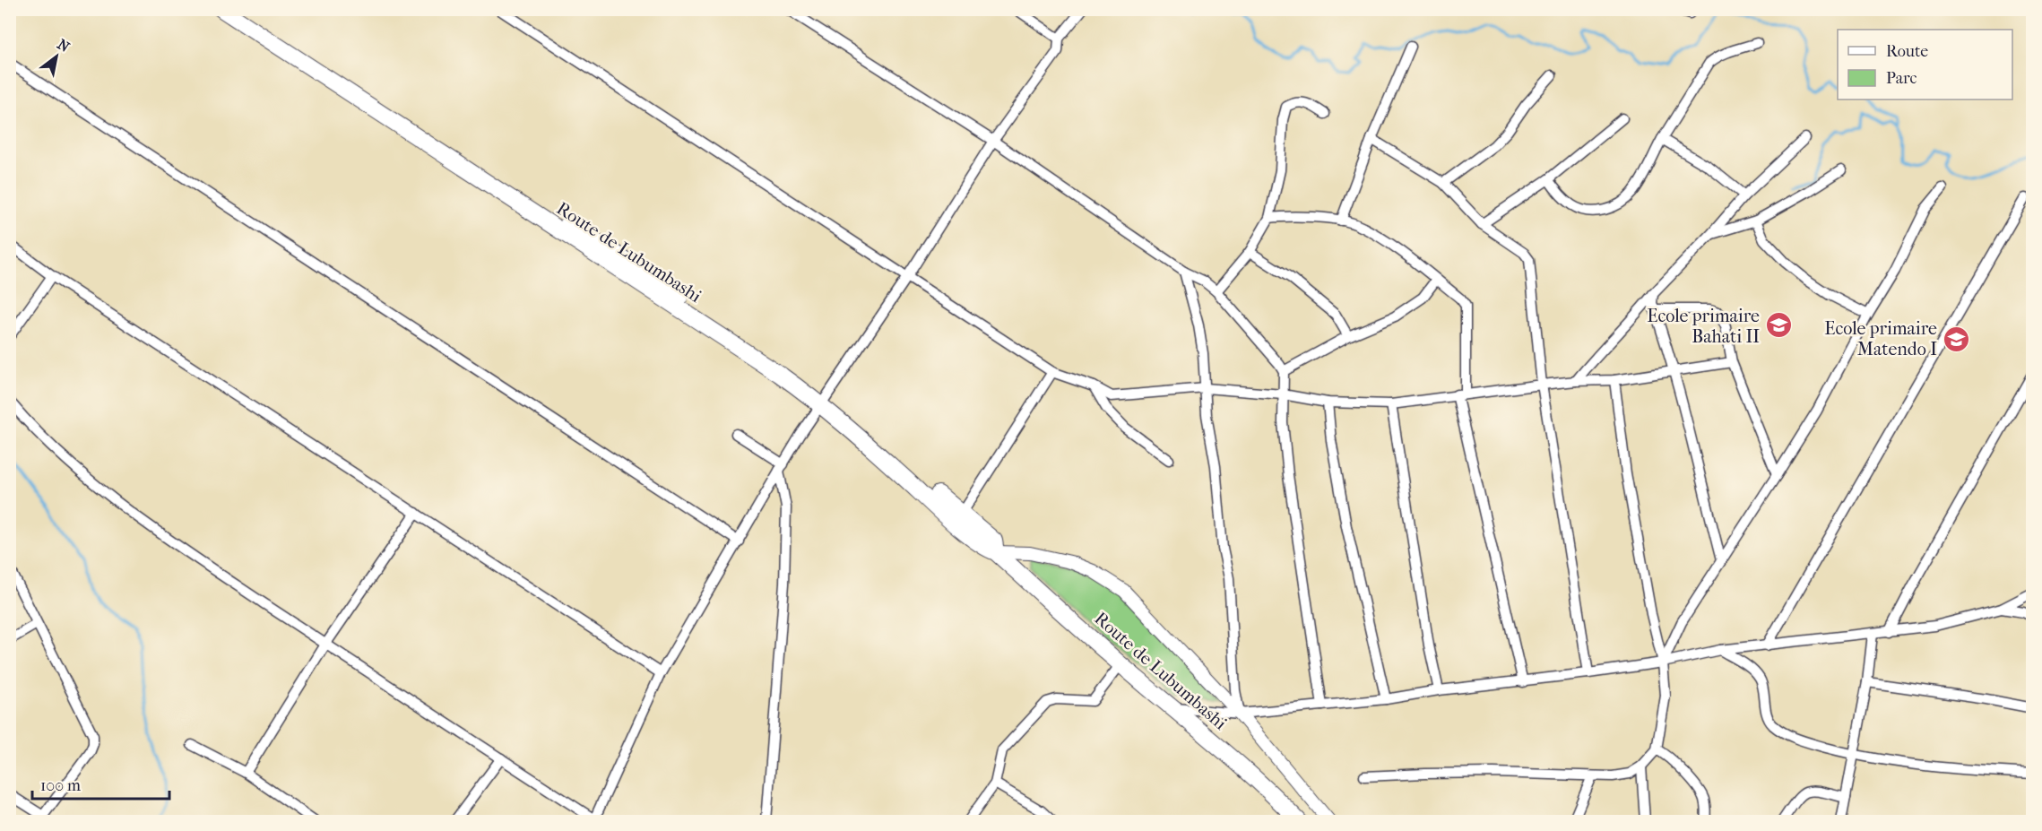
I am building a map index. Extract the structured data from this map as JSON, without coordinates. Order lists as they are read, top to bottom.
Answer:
{
  "streets": {
    "highway": ["Route de Lubumbashi"]
  },
  "places": {
    "school or university": ["Ecole primaire Bahati II", "Ecole primaire Matendo I"]
  },
  "legend": ["Route", "Parc"],
  "scale_bar": "100 m",
  "north": "top right"
}
